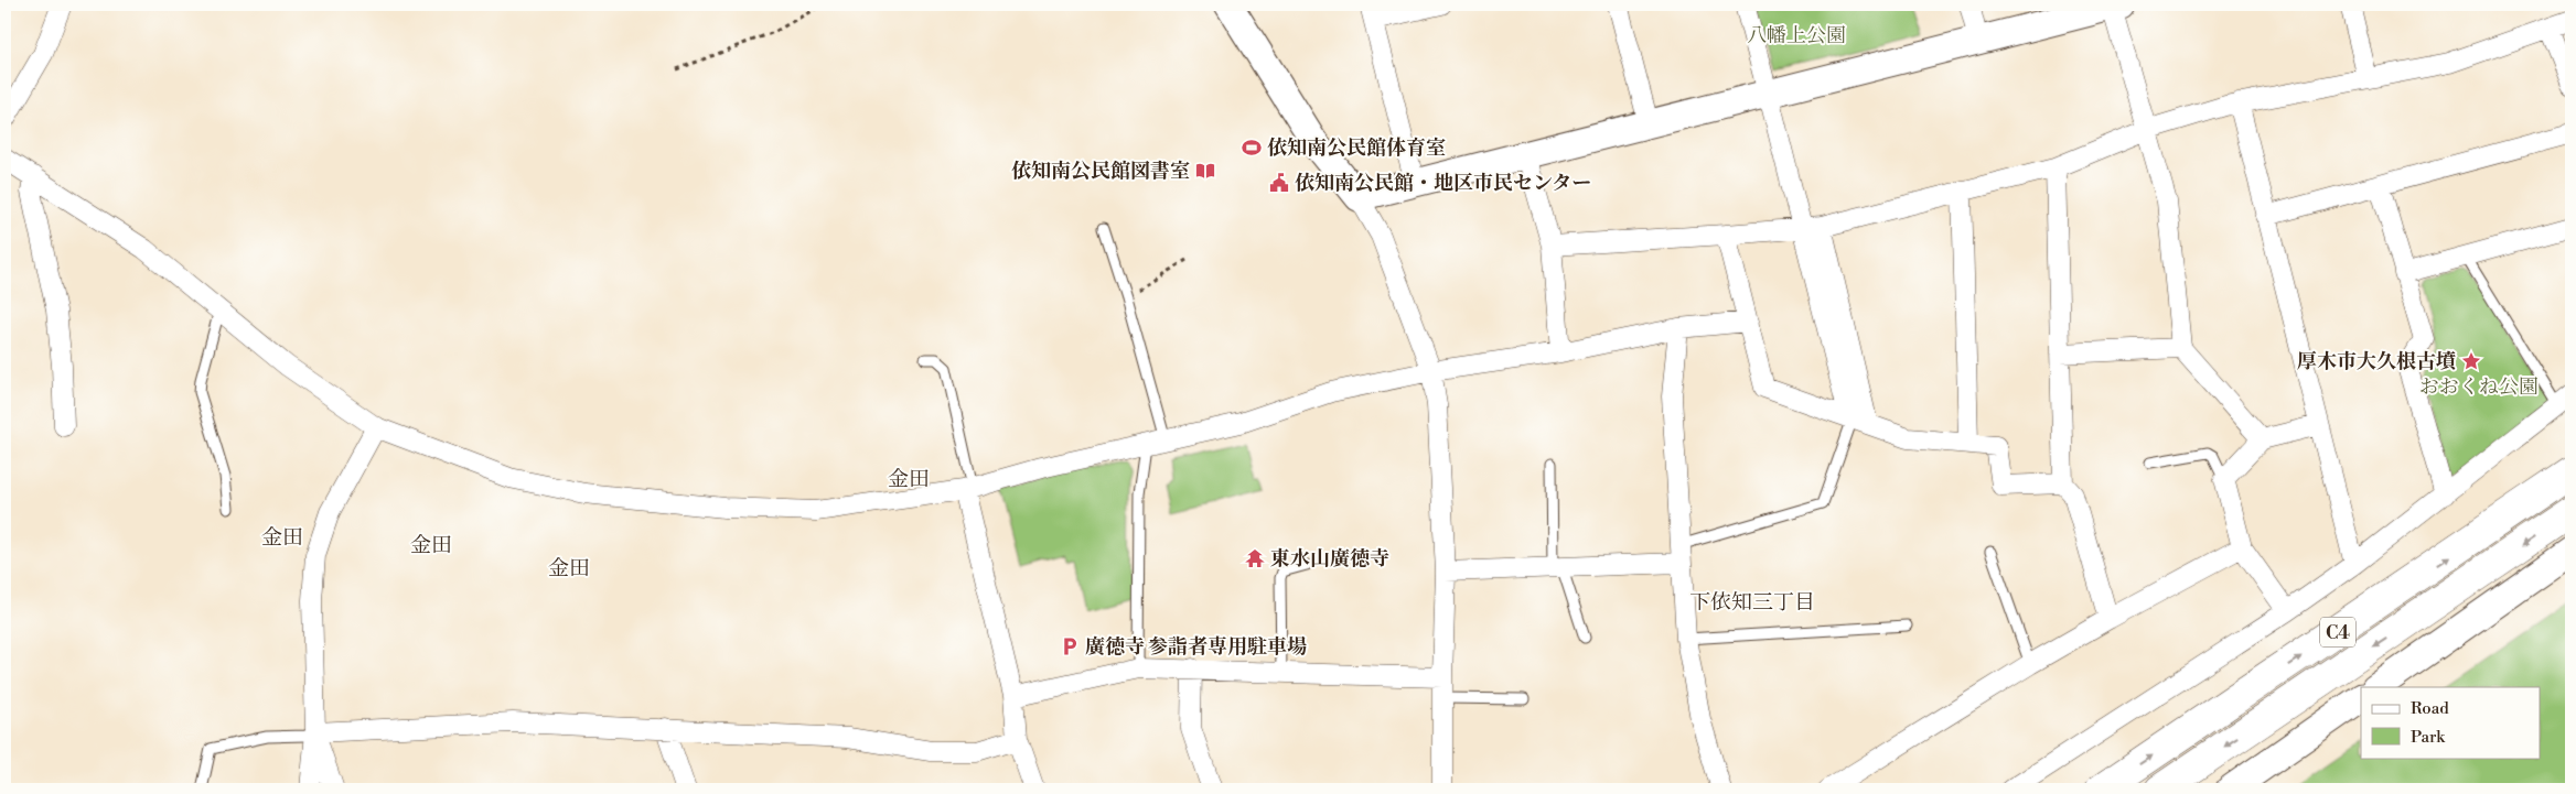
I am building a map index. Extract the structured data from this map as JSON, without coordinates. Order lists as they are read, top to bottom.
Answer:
{
  "streets": {
    "highway": ["C4"]
  },
  "districts": [
    "金田",
    "金田",
    "金田",
    "金田",
    "下依知三丁目"
  ],
  "parks": ["八幡上公園", "おおくね公園"],
  "places": {
    "sports": ["依知南公民館体育室"],
    "library": ["依知南公民館図書室"],
    "public building": ["依知南公民館・地区市民センター"],
    "place": ["厚木市大久根古墳"],
    "temple": ["東水山廣徳寺"],
    "parking": ["廣徳寺 参詣者専用駐車場"]
  },
  "legend": ["Road", "Park"]
}
